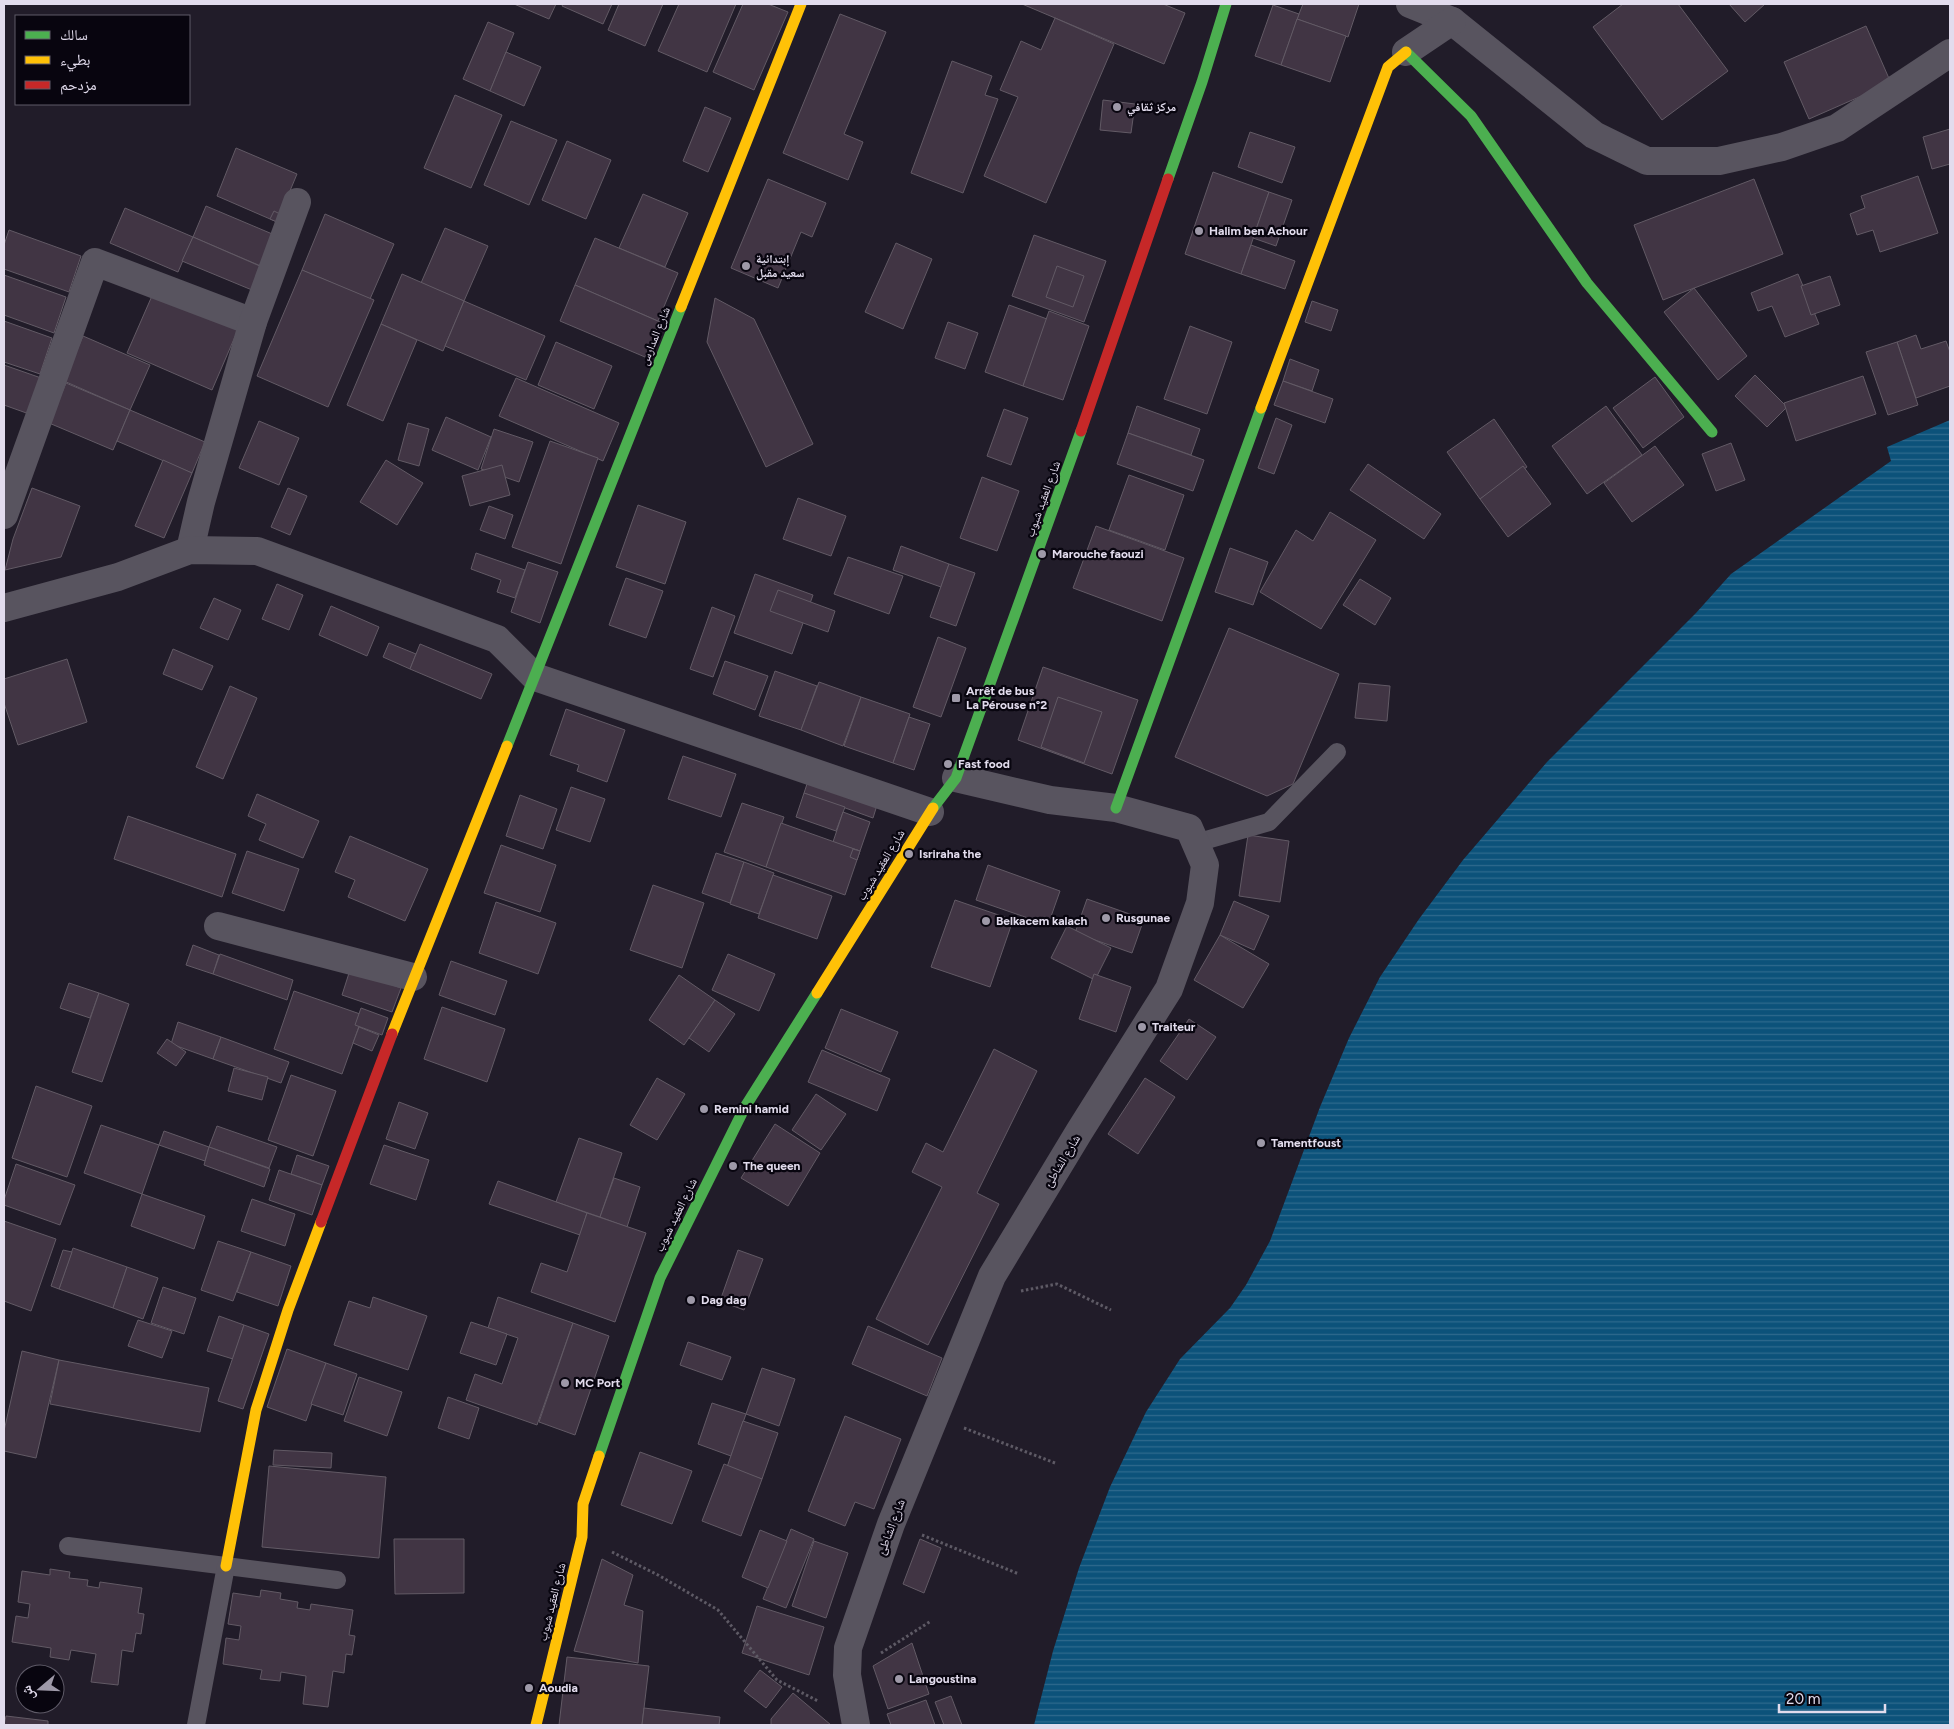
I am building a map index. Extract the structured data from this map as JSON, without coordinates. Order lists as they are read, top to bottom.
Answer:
{
  "streets": {
    "street": ["شارع المدارس", "شارع العقيد شبوب", "شارع الشاطئ"]
  },
  "crossings": [
    ["شارع العقيد شبوب", "شارع الشاطئ"]
  ],
  "places": {
    "other": [
      "مركز ثقافي",
      "Halim ben Achour",
      "إبتدائية سعيد مقبل",
      "Marouche faouzi",
      "Fast food",
      "Isriraha the",
      "Rusgunae",
      "Belkacem kalach",
      "Traiteur",
      "Remini hamid",
      "Tamentfoust",
      "The queen",
      "Dag dag",
      "MC Port",
      "Langoustina",
      "Aoudia"
    ],
    "transit": ["Arrêt de bus La Pérouse n°2"]
  },
  "legend": ["سالك", "بطيء", "مزدحم"],
  "scale_bar": "20 m",
  "north": "left"
}
